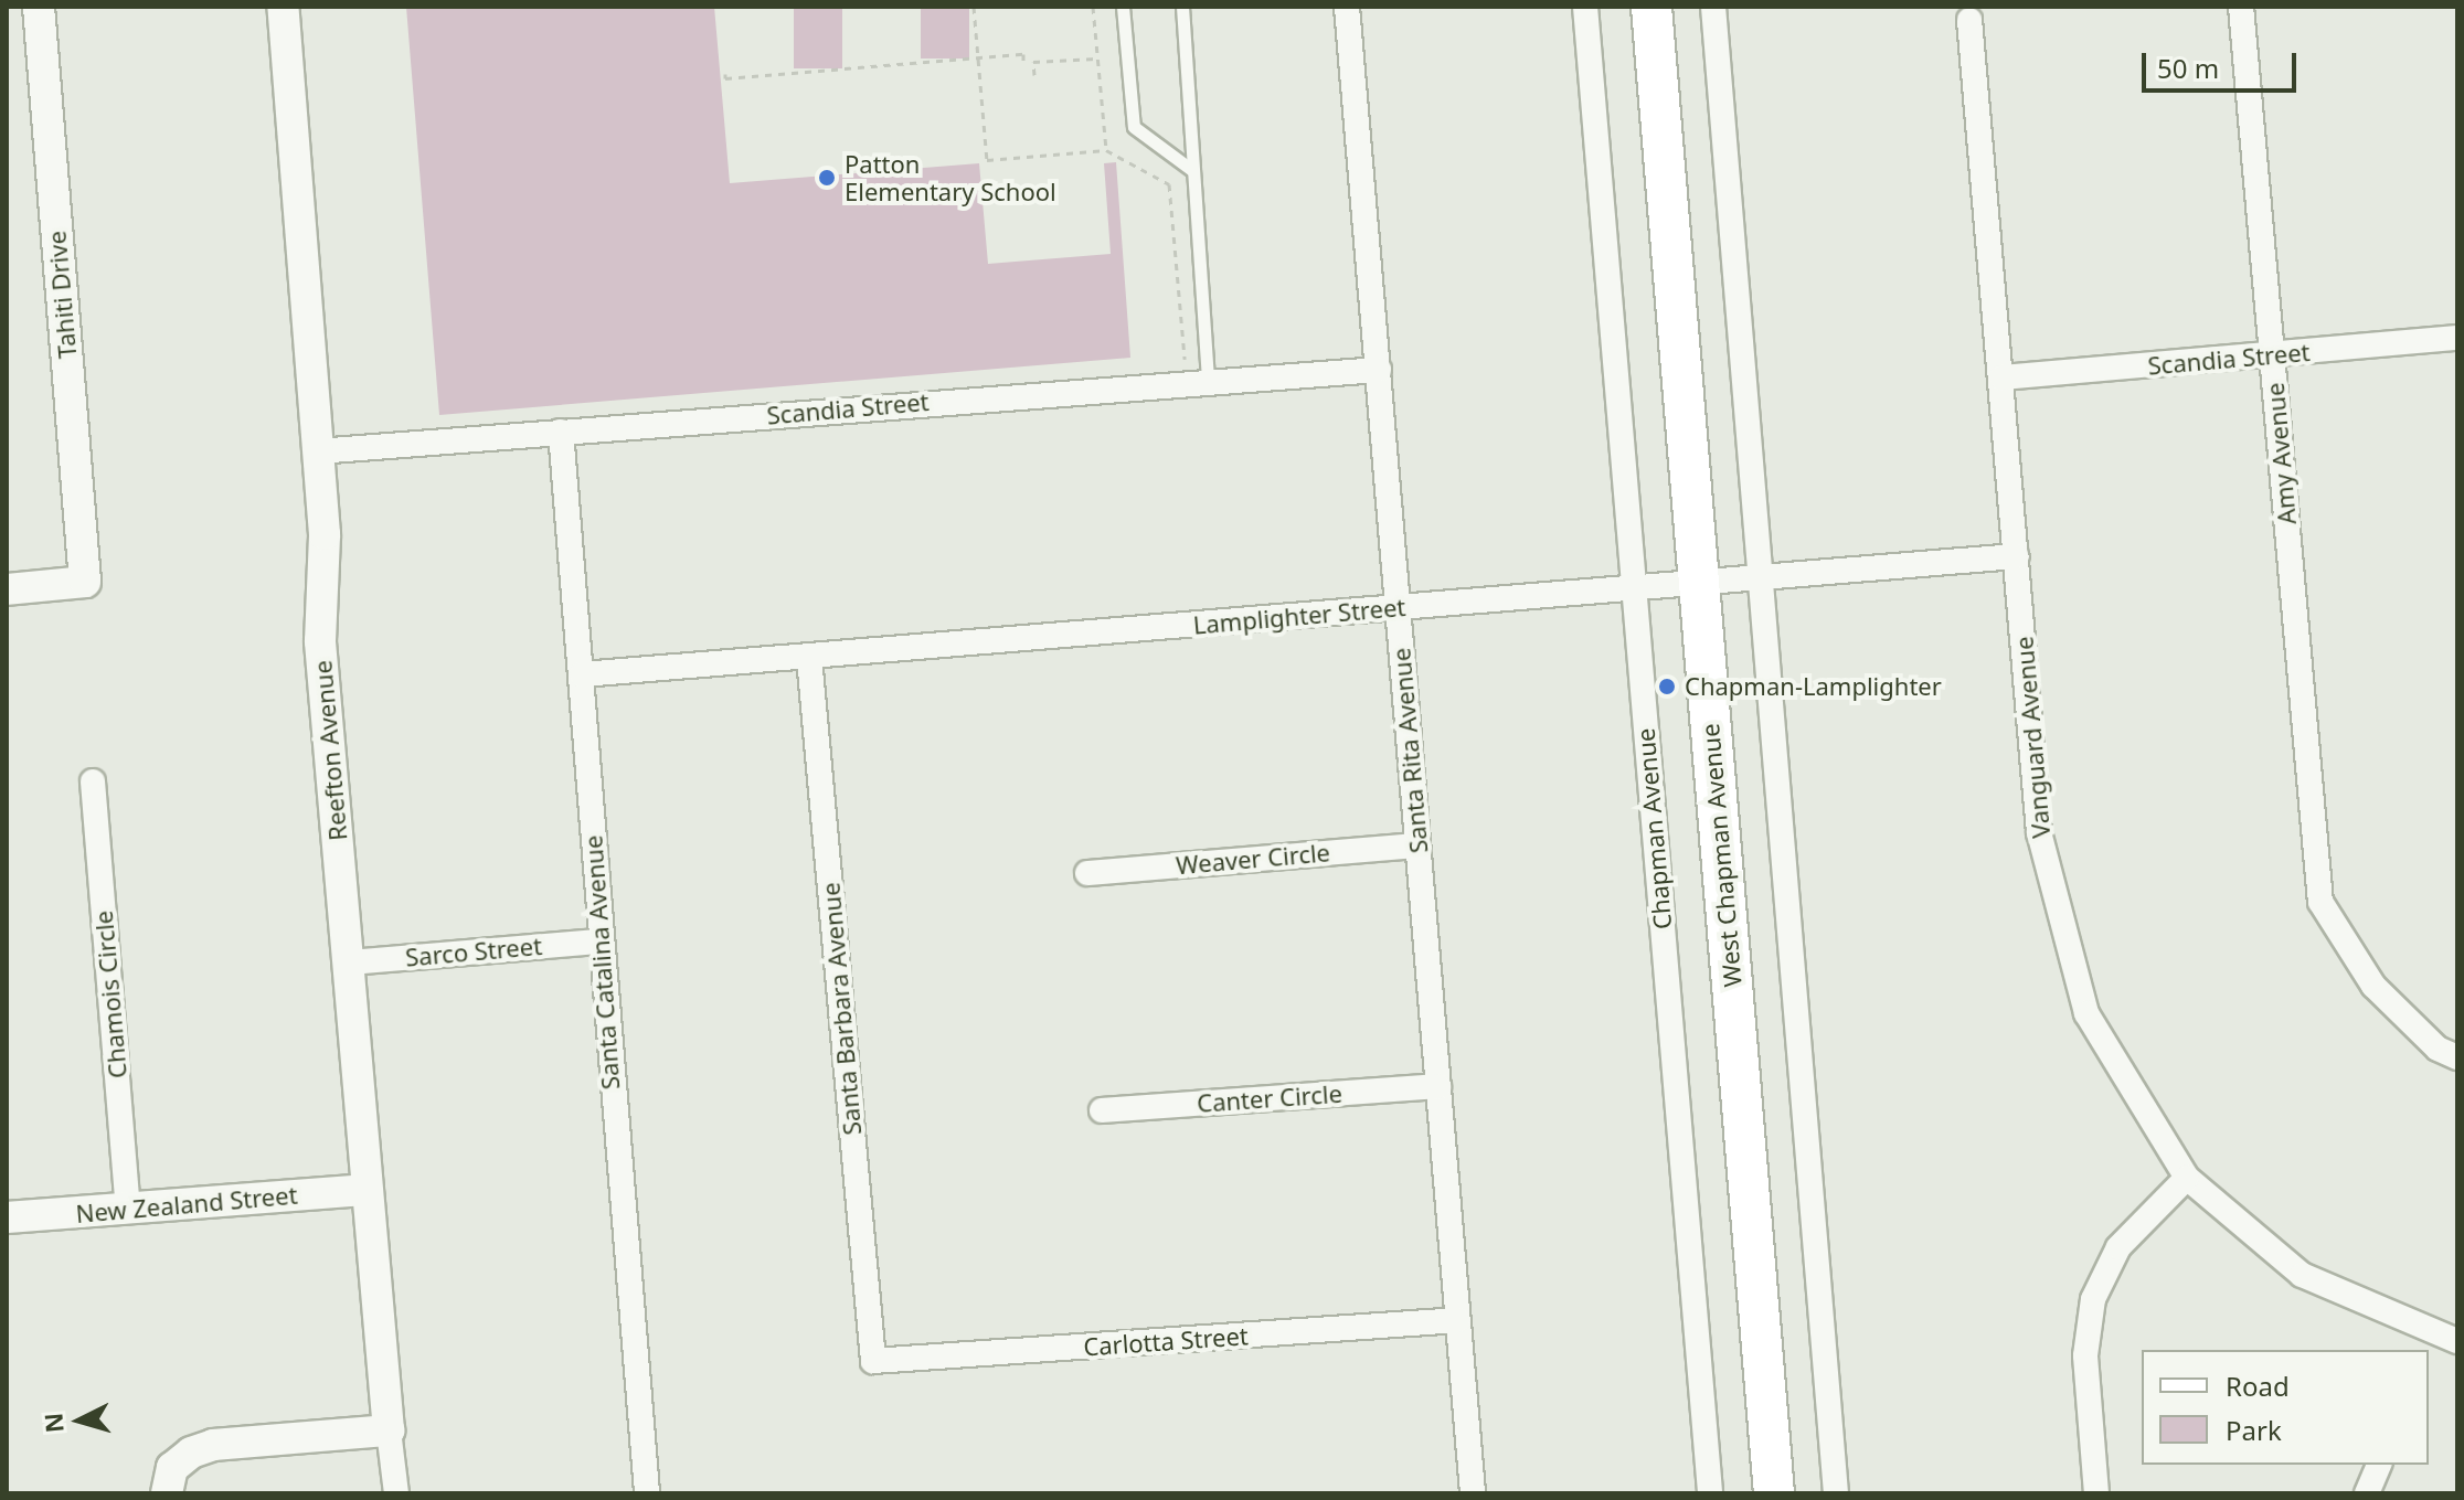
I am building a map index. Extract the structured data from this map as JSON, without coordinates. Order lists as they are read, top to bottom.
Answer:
{
  "streets": {
    "main road": ["West Chapman Avenue"],
    "street": [
      "Tahiti Drive",
      "Scandia Street",
      "Amy Avenue",
      "Lamplighter Street",
      "Vanguard Avenue",
      "Reefton Avenue",
      "Santa Rita Avenue",
      "Chapman Avenue",
      "Weaver Circle",
      "Sarco Street",
      "Santa Catalina Avenue",
      "Chamois Circle",
      "Santa Barbara Avenue",
      "Canter Circle",
      "New Zealand Street",
      "Carlotta Street"
    ]
  },
  "crossings": [
    ["Scandia Street", "Amy Avenue"],
    ["Scandia Street", "Vanguard Avenue"],
    ["Scandia Street", "Reefton Avenue"],
    ["Scandia Street", "Santa Rita Avenue"],
    ["Scandia Street", "Santa Catalina Avenue"],
    ["Lamplighter Street", "Vanguard Avenue"],
    ["Lamplighter Street", "Santa Rita Avenue"],
    ["Lamplighter Street", "Chapman Avenue"],
    ["Lamplighter Street", "West Chapman Avenue"],
    ["Lamplighter Street", "Santa Catalina Avenue"],
    ["Lamplighter Street", "Santa Barbara Avenue"],
    ["Reefton Avenue", "Sarco Street"],
    ["Reefton Avenue", "New Zealand Street"],
    ["Santa Rita Avenue", "Weaver Circle"],
    ["Santa Rita Avenue", "Canter Circle"],
    ["Santa Rita Avenue", "Carlotta Street"],
    ["Sarco Street", "Santa Catalina Avenue"],
    ["Chamois Circle", "New Zealand Street"],
    ["Santa Barbara Avenue", "Carlotta Street"]
  ],
  "places": ["Patton Elementary School", "Chapman-Lamplighter"],
  "legend": ["Road", "Park"],
  "scale_bar": "50 m",
  "north": "left"
}
